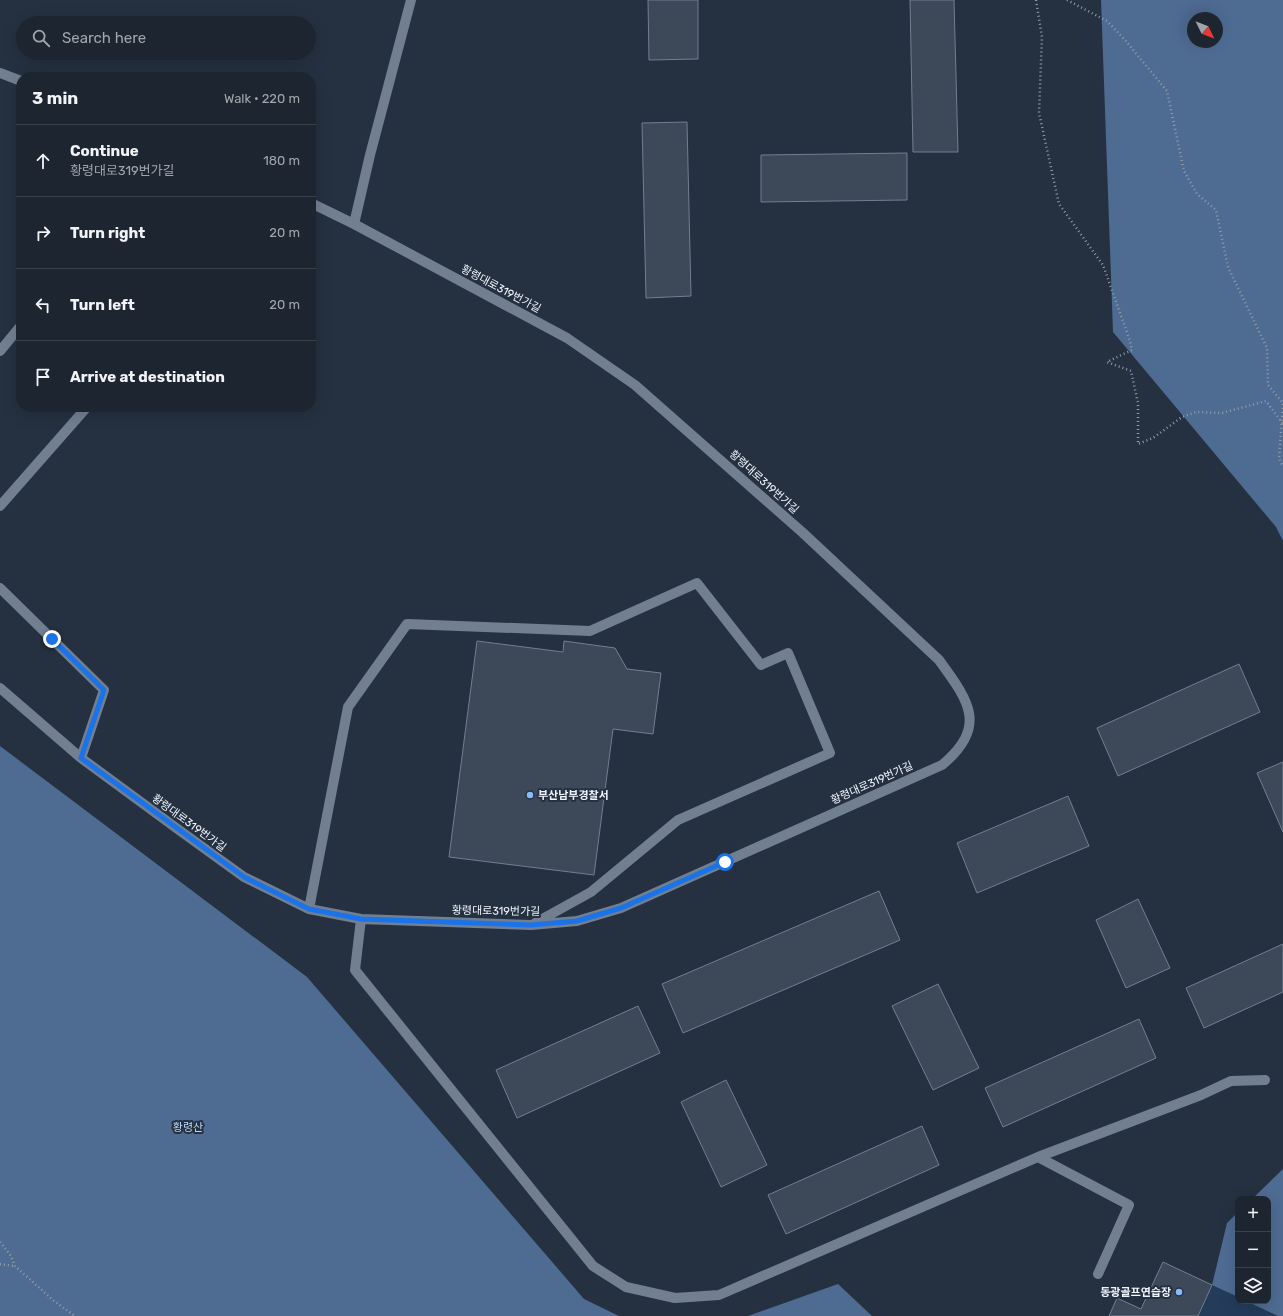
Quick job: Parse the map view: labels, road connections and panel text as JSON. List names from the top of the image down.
{
  "streets": {
    "street": ["황령대로319번가길"]
  },
  "parks": ["황령산"],
  "places": ["부산남부경찰서", "동광골프연습장"],
  "north": "bottom right",
  "page": {
    "search": "Search here",
    "heading": ["3 min", "Walk · 220 m"],
    "list": [
      ["Continue", "황령대로319번가길", "180 m"],
      ["Turn right", "20 m"],
      ["Turn left", "20 m"],
      "Arrive at destination"
    ],
    "map_buttons": ["+", "−"]
  }
}
